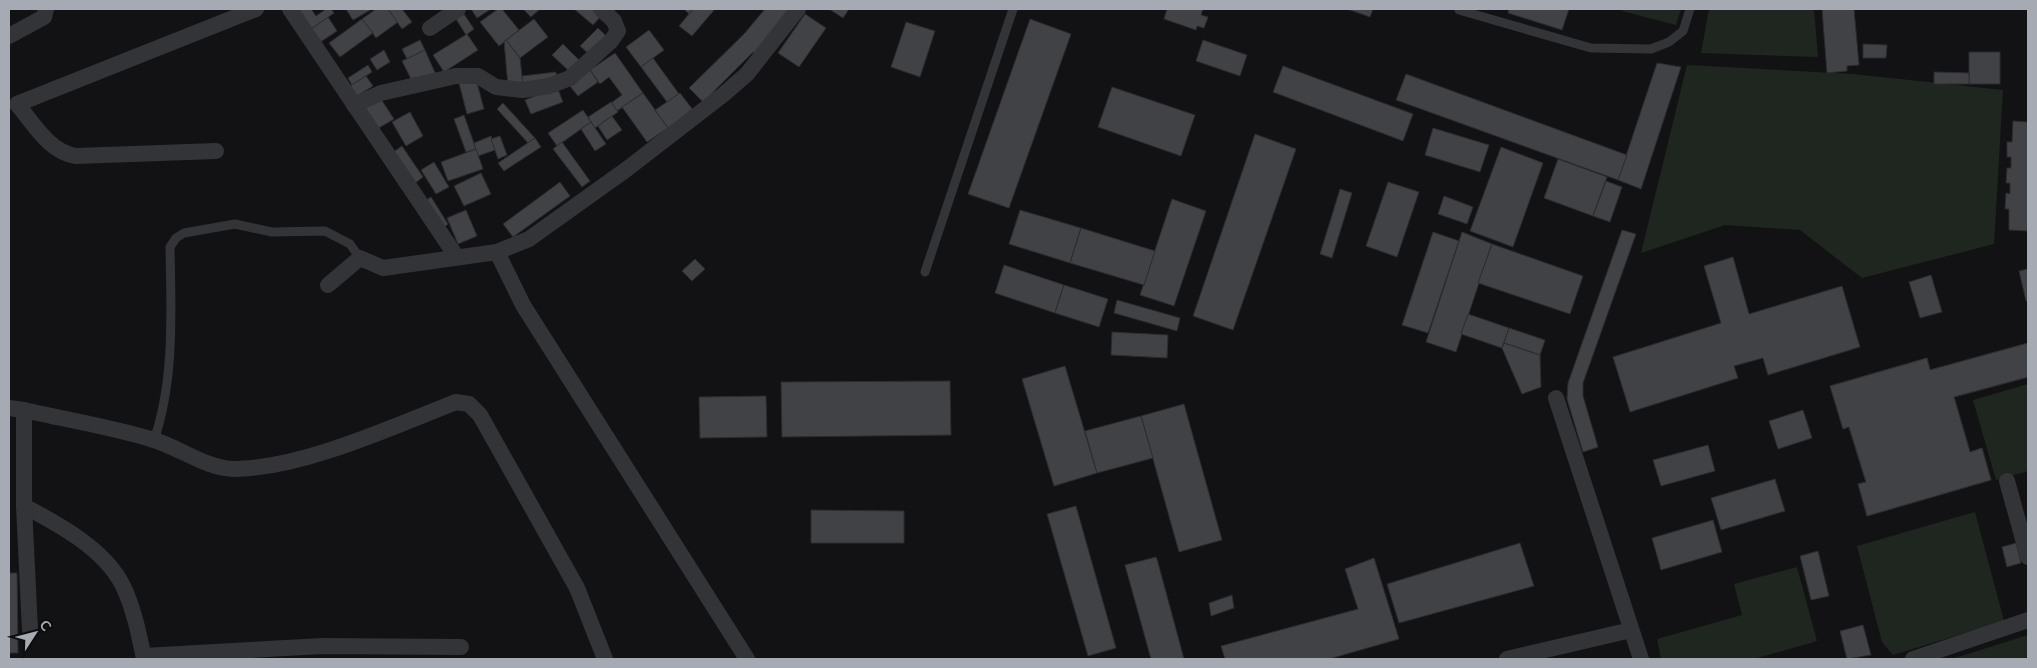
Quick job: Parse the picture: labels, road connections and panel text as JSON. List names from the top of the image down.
{
  "north": "top right"
}
